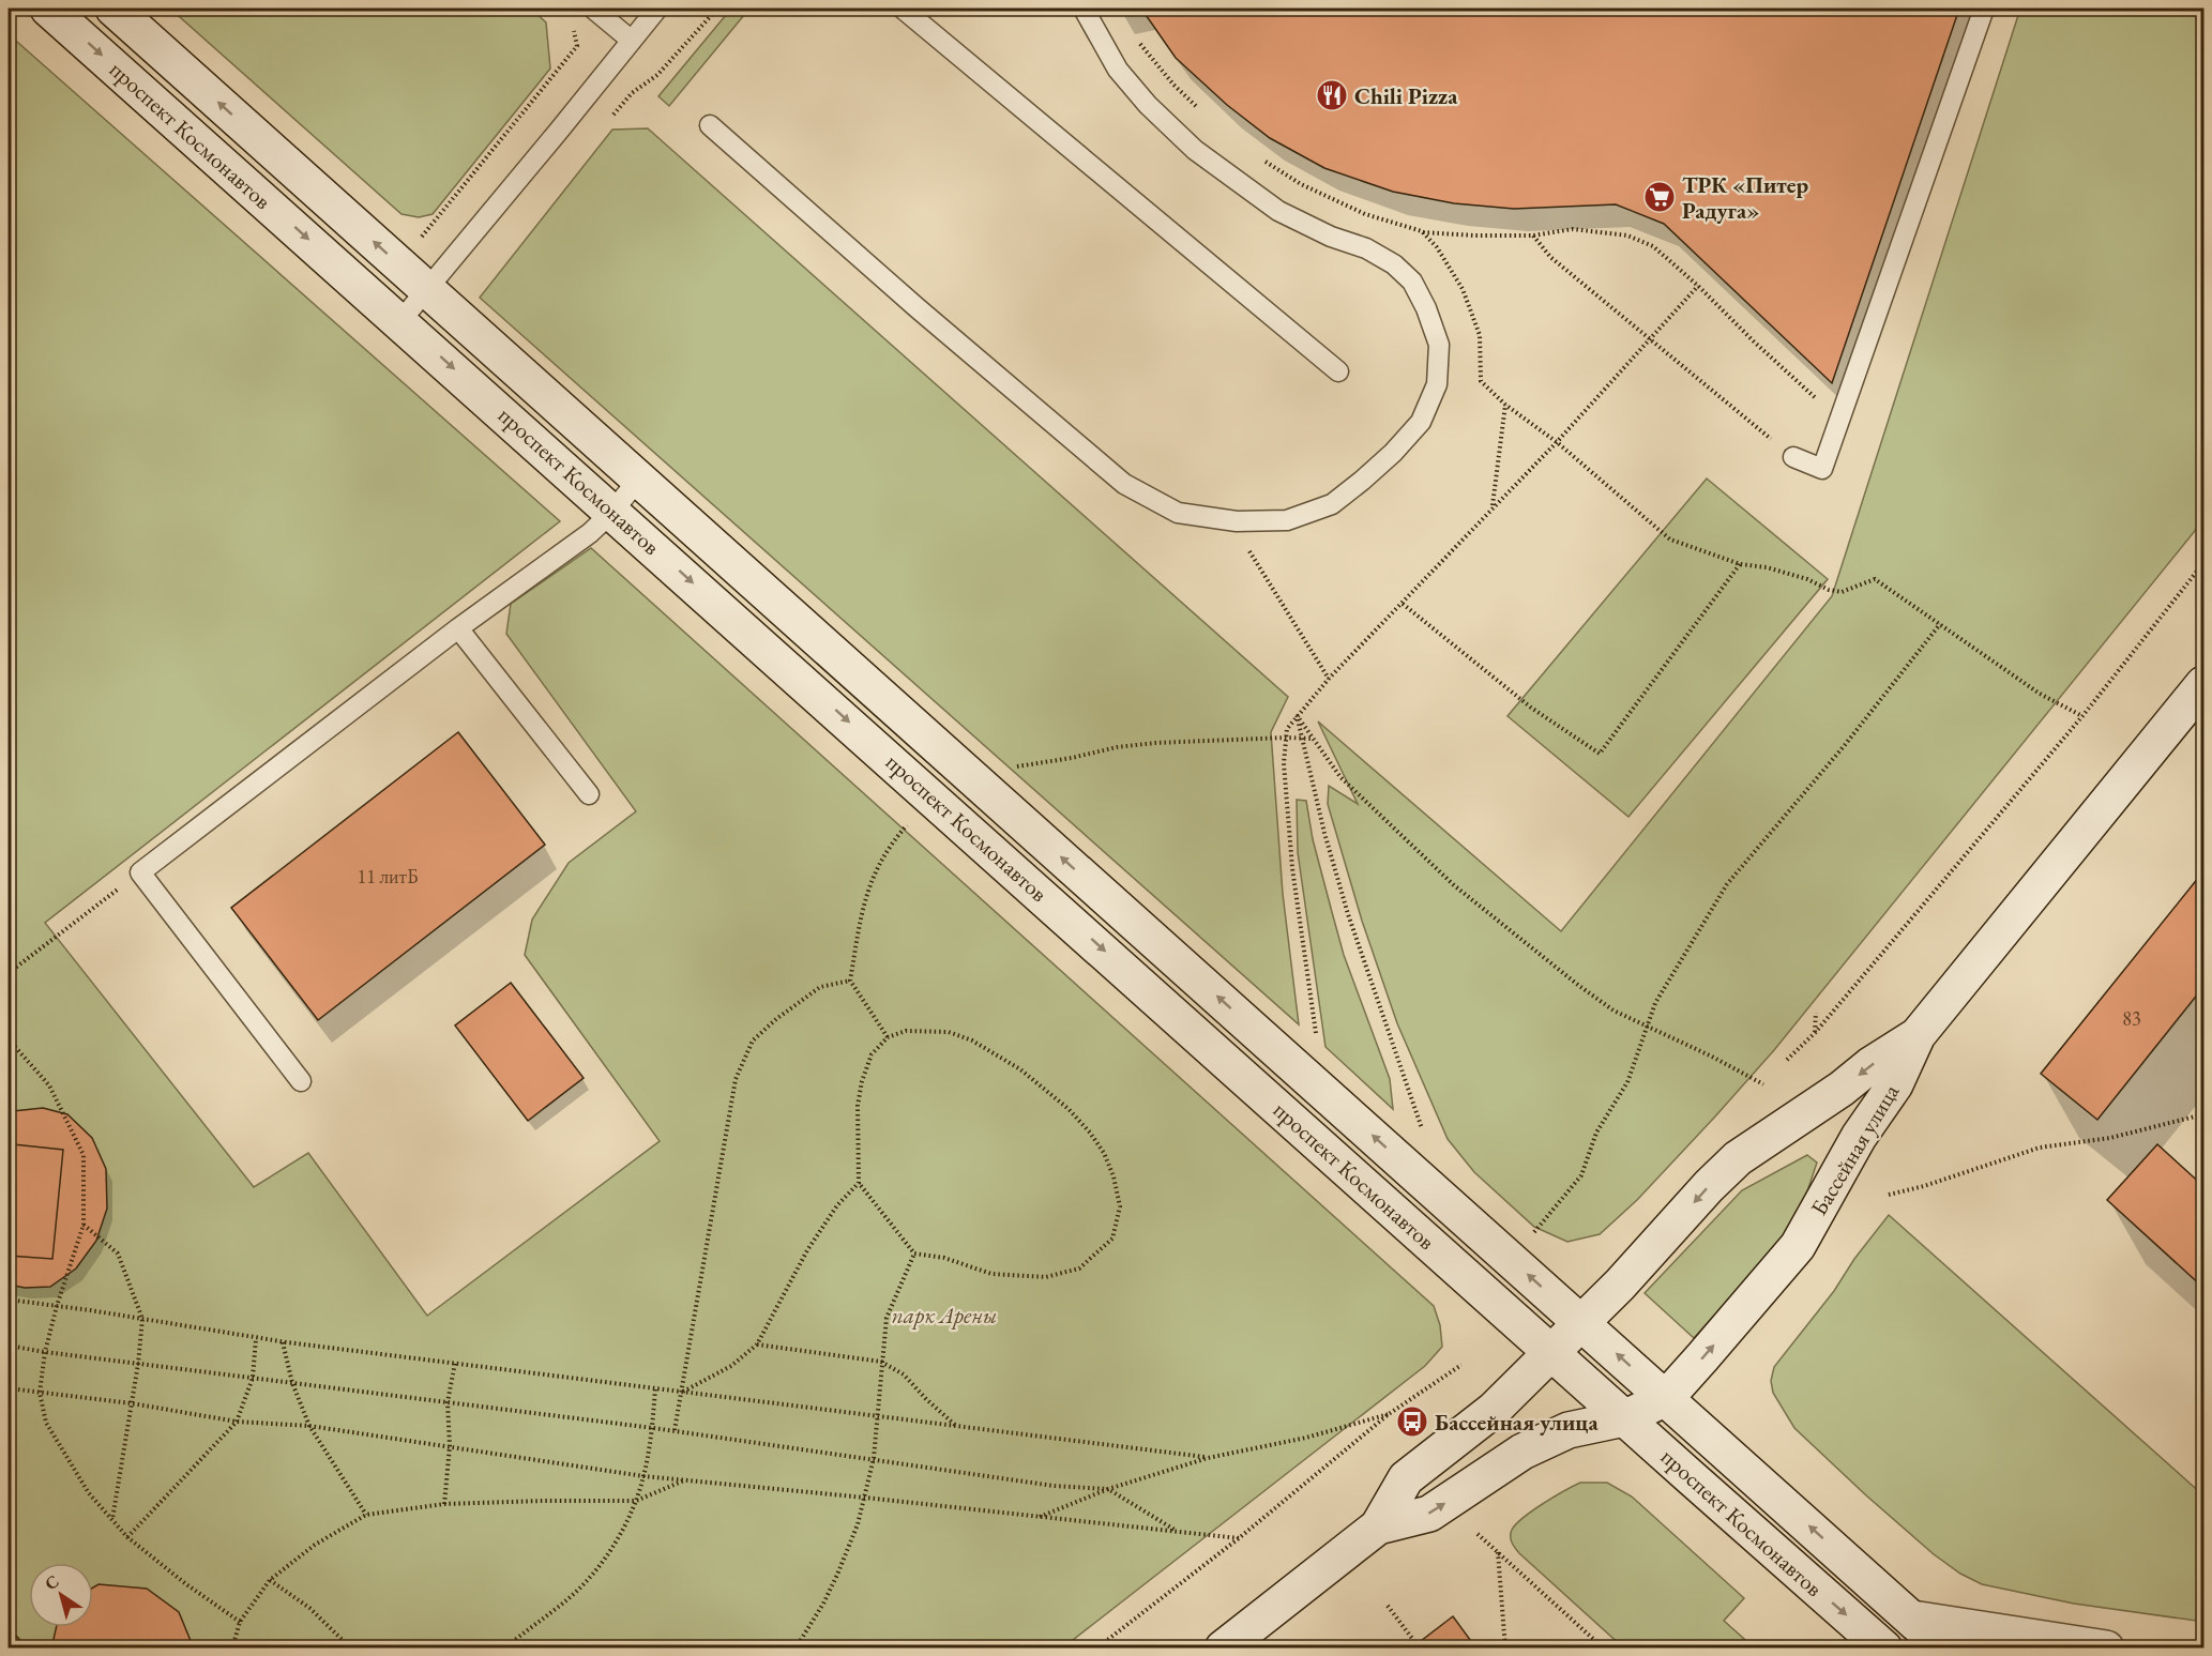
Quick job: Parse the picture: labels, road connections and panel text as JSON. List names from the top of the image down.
{
  "streets": {
    "street": ["проспект Космонавтов", "Бассейная улица"]
  },
  "crossings": [
    ["проспект Космонавтов", "Бассейная улица"]
  ],
  "parks": ["парк Арены"],
  "places": {
    "restaurant": ["Chili Pizza"],
    "supermarket": ["ТРК «Питер Радуга»"],
    "bus stop": ["Бассейная улица"]
  },
  "house_numbers": ["11 литБ", "83"],
  "north": "top left"
}
